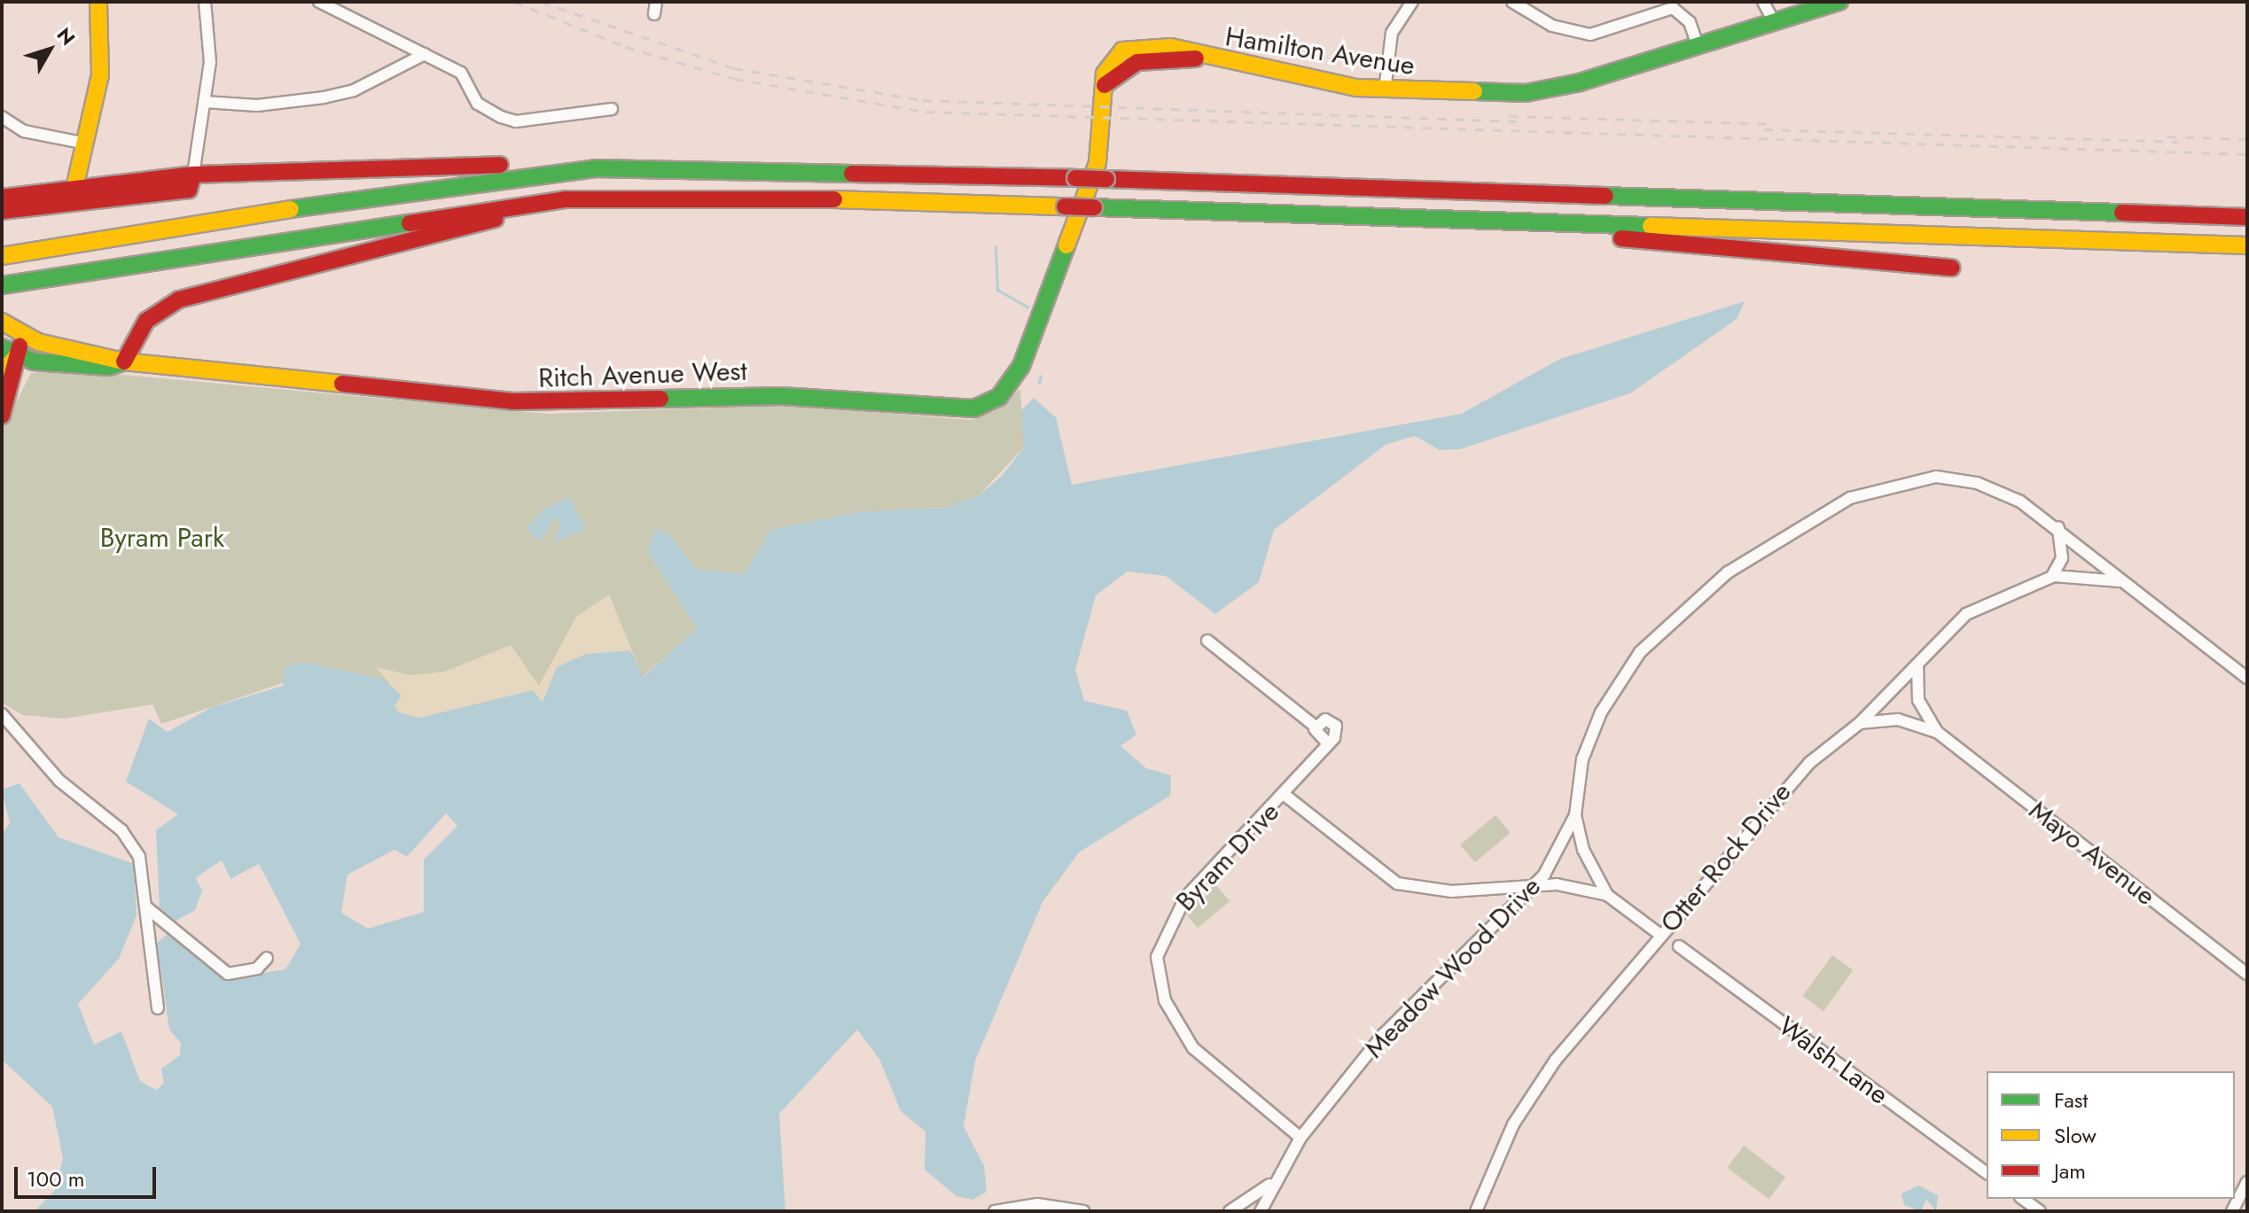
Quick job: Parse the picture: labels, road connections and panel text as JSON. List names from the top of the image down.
{
  "streets": {
    "main road": ["Hamilton Avenue", "Ritch Avenue West"],
    "street": [
      "Mayo Avenue",
      "Byram Drive",
      "Otter Rock Drive",
      "Meadow Wood Drive",
      "Walsh Lane"
    ]
  },
  "crossings": [
    ["Hamilton Avenue", "Ritch Avenue West"],
    ["Mayo Avenue", "Otter Rock Drive"],
    ["Byram Drive", "Meadow Wood Drive"],
    ["Otter Rock Drive", "Meadow Wood Drive"]
  ],
  "parks": ["Byram Park"],
  "legend": ["Fast", "Slow", "Jam"],
  "scale_bar": "100 m",
  "north": "top right"
}
